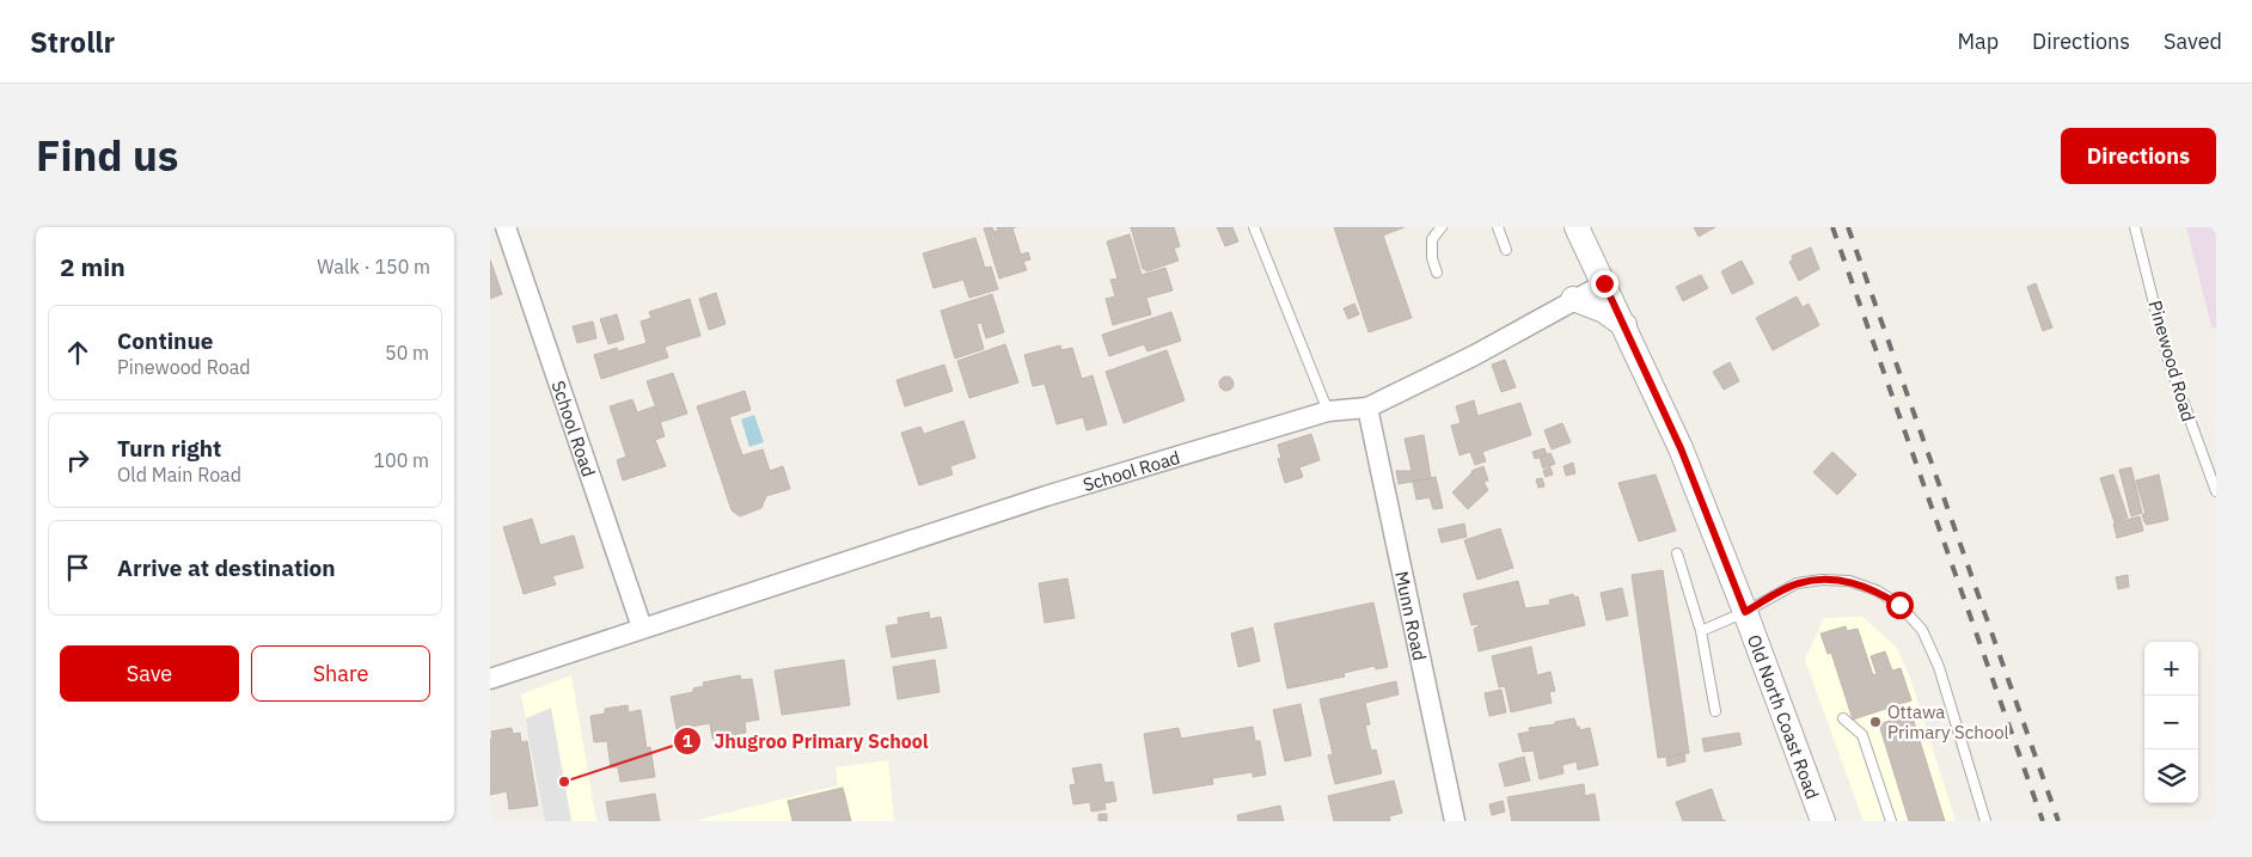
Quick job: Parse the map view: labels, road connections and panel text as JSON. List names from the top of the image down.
{
  "streets": {
    "street": ["School Road", "Munn Road", "Old North Coast Road"],
    "lane": ["Pinewood Road"]
  },
  "crossings": [
    ["School Road", "Munn Road"],
    ["School Road", "Old North Coast Road"]
  ],
  "places": ["Ottawa Primary School", "Jhugroo Primary School"],
  "page": {
    "header": "Strollr",
    "nav": ["Map", "Directions", "Saved"],
    "title": "Find us",
    "buttons": [
      "Directions",
      ["Save", "Share"]
    ],
    "heading": ["2 min", "Walk · 150 m"],
    "list": [
      ["Continue", "Pinewood Road", "50 m"],
      ["Turn right", "Old Main Road", "100 m"],
      "Arrive at destination"
    ],
    "map_buttons": ["+", "−"]
  }
}
